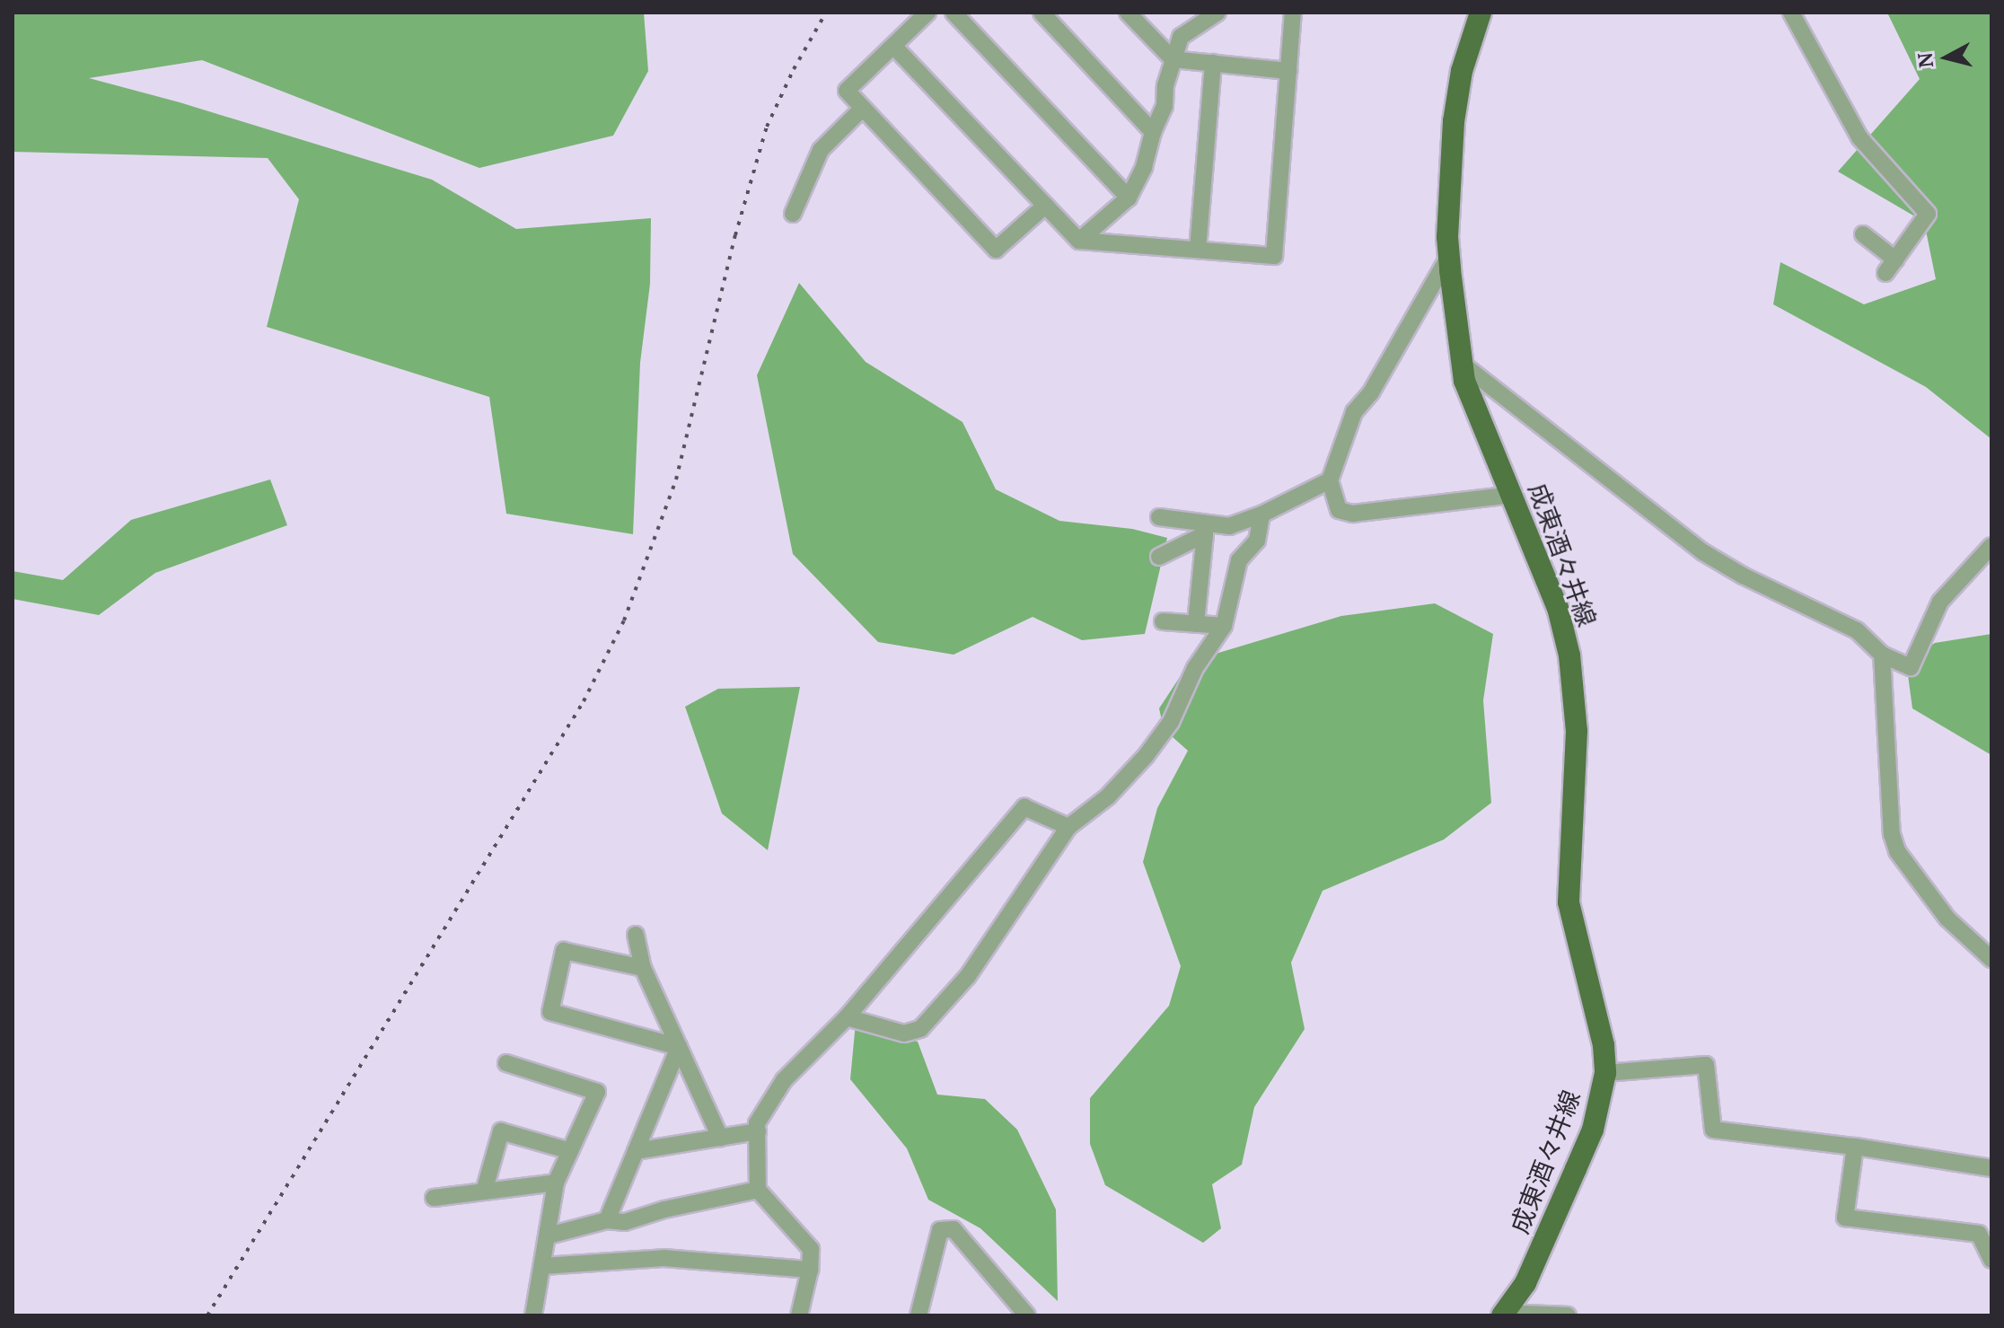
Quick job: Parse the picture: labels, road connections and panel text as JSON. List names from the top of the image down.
{
  "streets": {
    "main road": ["成東酒々井線"]
  },
  "north": "left"
}
